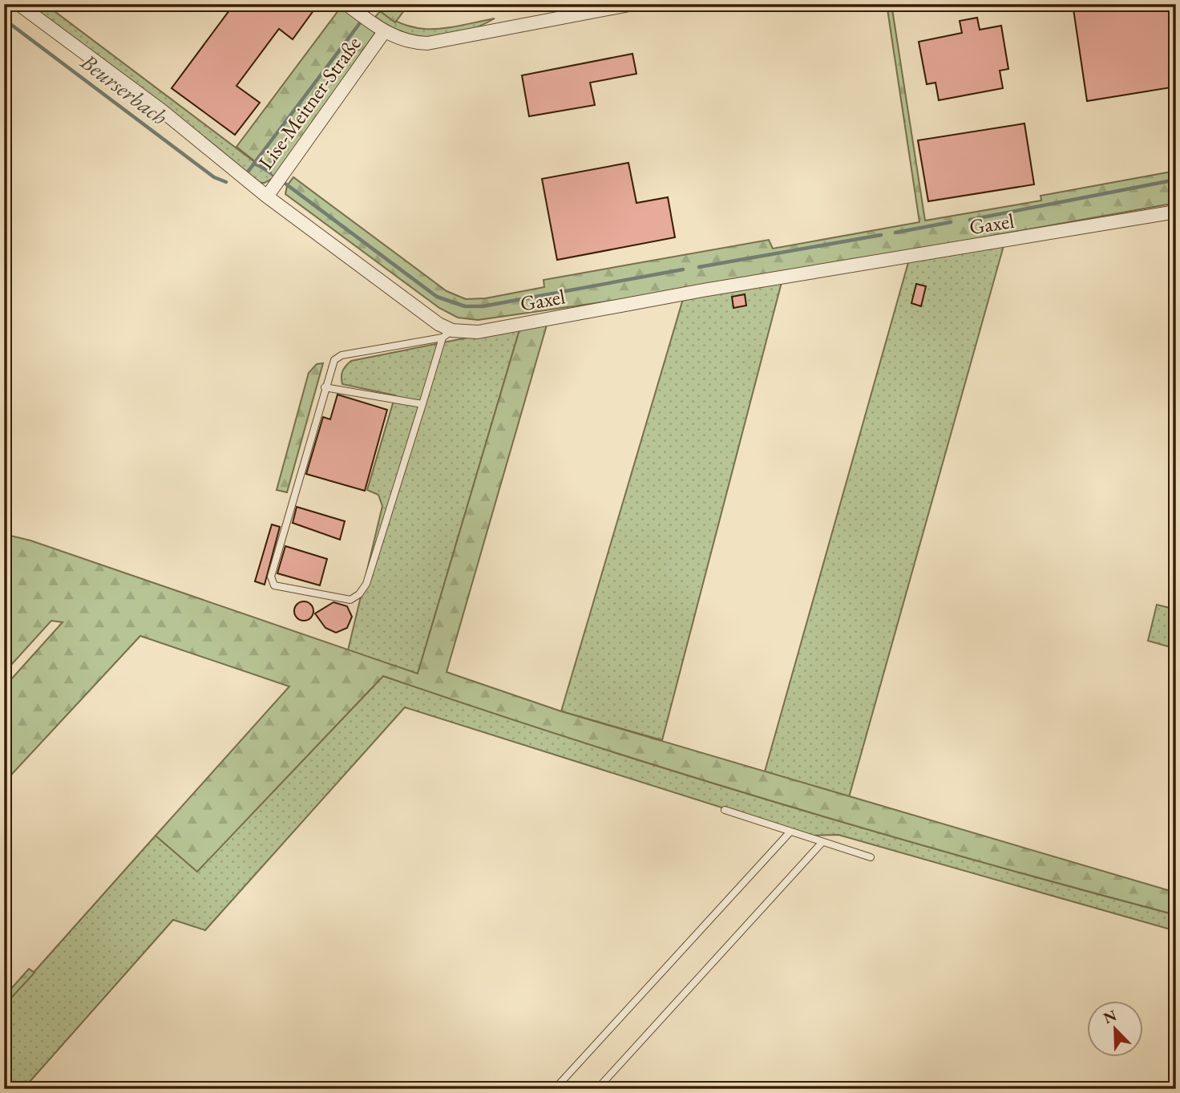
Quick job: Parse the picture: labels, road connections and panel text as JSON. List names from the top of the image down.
{
  "streets": {
    "street": ["Lise-Meitner-Straße", "Gaxel"]
  },
  "crossings": [
    ["Lise-Meitner-Straße", "Gaxel"]
  ],
  "water": ["Beurserbach"],
  "north": "top left"
}
